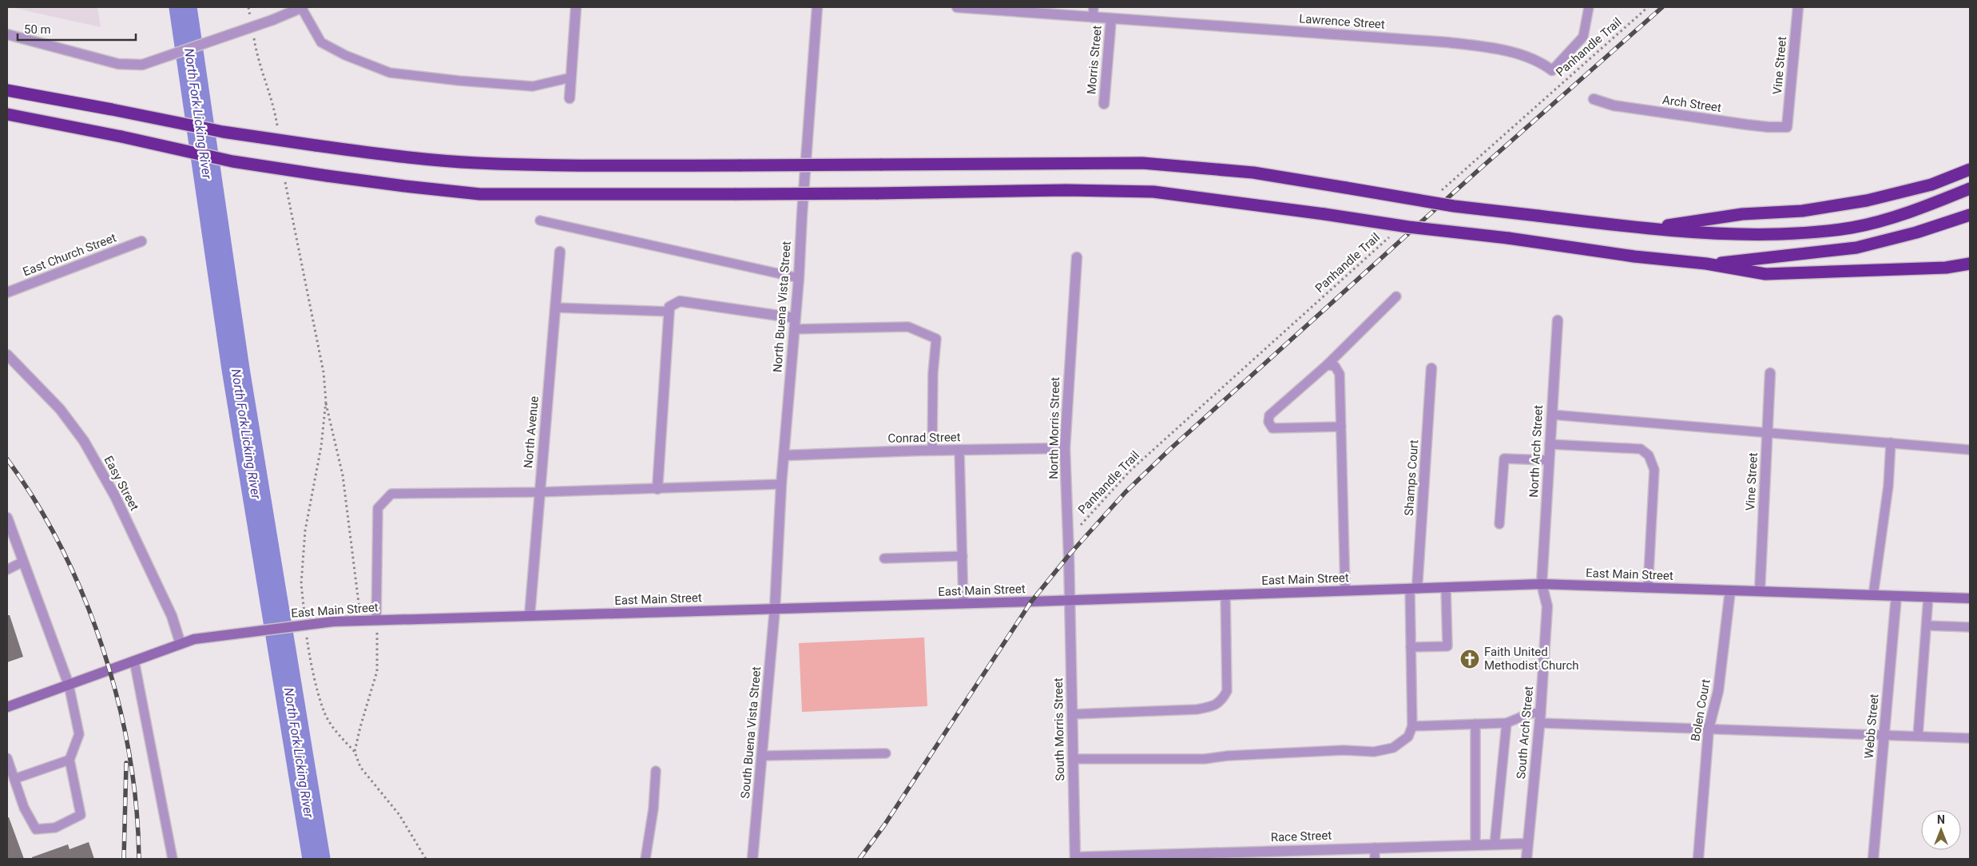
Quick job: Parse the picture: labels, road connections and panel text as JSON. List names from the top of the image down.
{
  "streets": {
    "main road": ["East Main Street"],
    "street": [
      "Lawrence Street",
      "Morris Street",
      "Vine Street",
      "Arch Street",
      "East Church Street",
      "North Buena Vista Street",
      "North Morris Street",
      "North Avenue",
      "Conrad Street",
      "North Arch Street",
      "Shamps Court",
      "Easy Street",
      "Bolen Court",
      "Webb Street",
      "South Morris Street",
      "South Buena Vista Street",
      "South Arch Street",
      "Race Street"
    ],
    "path": ["Panhandle Trail"]
  },
  "crossings": [
    ["Lawrence Street", "Morris Street"],
    ["Panhandle Trail", "North Morris Street"],
    ["Vine Street", "Arch Street"],
    ["Vine Street", "East Main Street"],
    ["North Buena Vista Street", "Conrad Street"],
    ["North Buena Vista Street", "East Main Street"],
    ["North Buena Vista Street", "South Buena Vista Street"],
    ["North Morris Street", "Conrad Street"],
    ["North Morris Street", "East Main Street"],
    ["North Morris Street", "South Morris Street"],
    ["North Avenue", "East Main Street"],
    ["North Arch Street", "East Main Street"],
    ["North Arch Street", "South Arch Street"],
    ["Shamps Court", "East Main Street"],
    ["Easy Street", "East Main Street"],
    ["East Main Street", "Bolen Court"],
    ["East Main Street", "Webb Street"],
    ["East Main Street", "South Morris Street"],
    ["East Main Street", "South Buena Vista Street"],
    ["East Main Street", "South Arch Street"],
    ["South Morris Street", "Race Street"],
    ["South Arch Street", "Race Street"]
  ],
  "water": ["North Fork Licking River"],
  "places": {
    "church": ["Faith United Methodist Church"]
  },
  "scale_bar": "50 m",
  "north": "top"
}
